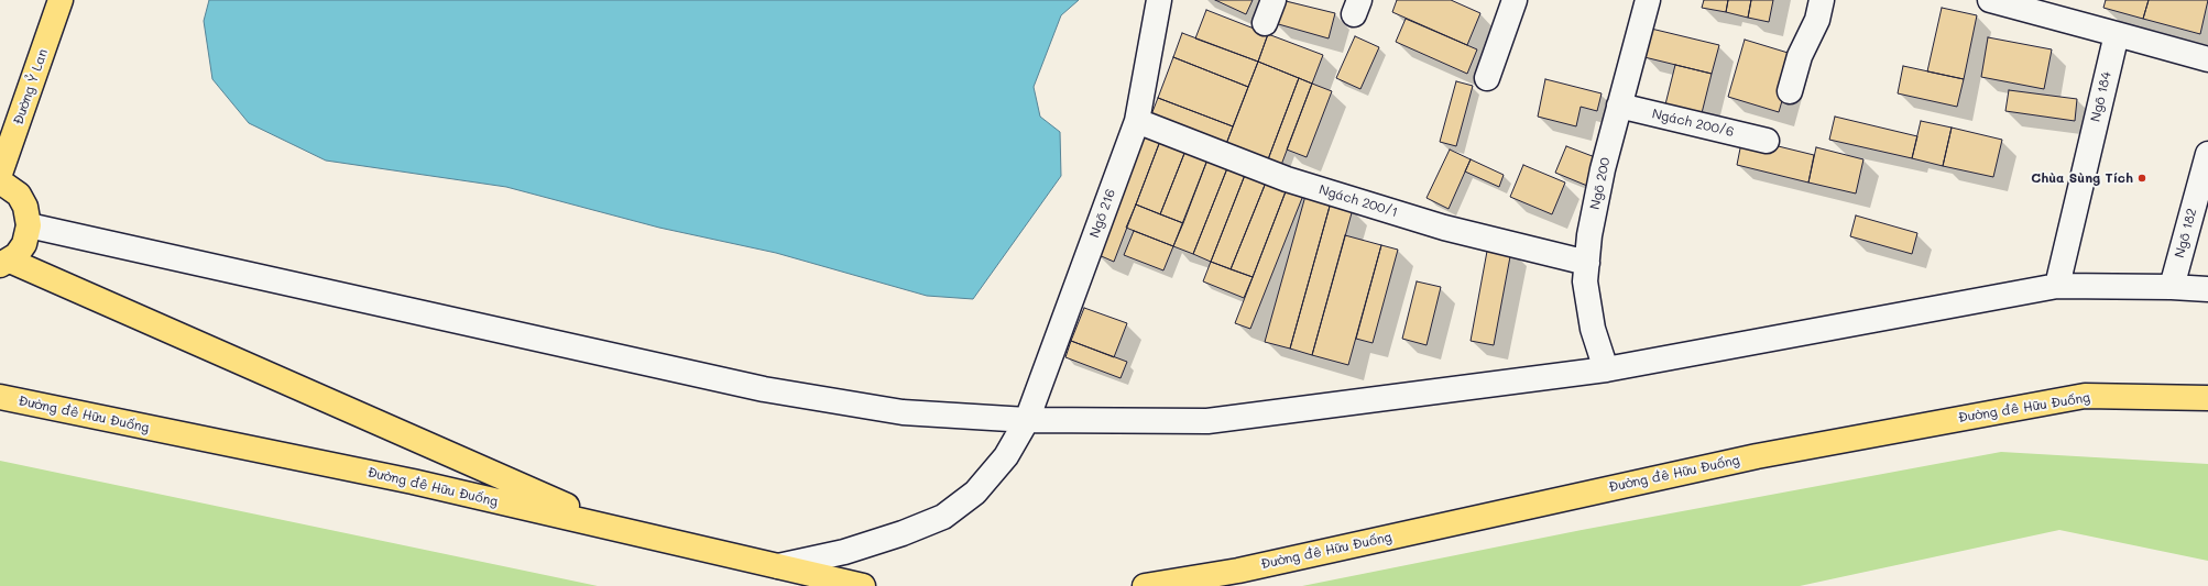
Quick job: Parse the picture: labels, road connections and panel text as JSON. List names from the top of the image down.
{
  "streets": {
    "main road": ["Đường Ỷ Lan", "Đường đê Hữu Đuống"],
    "street": [
      "Ngõ 184",
      "Ngách 200/6",
      "Ngõ 200",
      "Ngách 200/1",
      "Ngõ 216",
      "Ngõ 182"
    ]
  },
  "crossings": [
    ["Ngách 200/6", "Ngõ 200"],
    ["Ngõ 200", "Ngách 200/1"],
    ["Ngách 200/1", "Ngõ 216"],
    ["Ngõ 216", "Đường đê Hữu Đuống"]
  ],
  "places": ["Chùa Sùng Tích"]
}
